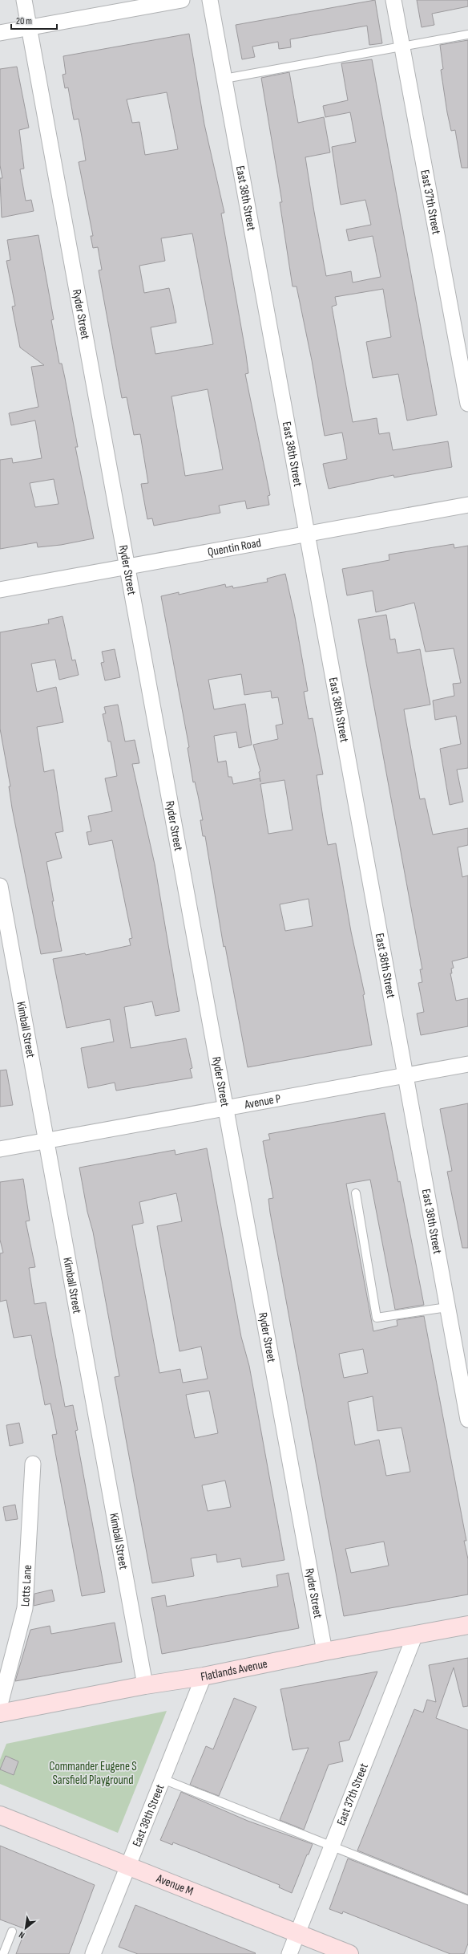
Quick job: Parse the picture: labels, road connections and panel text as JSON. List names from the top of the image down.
{
  "streets": {
    "main road": ["Flatlands Avenue", "Avenue M"],
    "street": [
      "East 38th Street",
      "East 37th Street",
      "Ryder Street",
      "Quentin Road",
      "Kimball Street",
      "Avenue P",
      "Lotts Lane"
    ]
  },
  "crossings": [
    ["East 38th Street", "Quentin Road"],
    ["East 38th Street", "Avenue P"],
    ["East 38th Street", "Flatlands Avenue"],
    ["East 38th Street", "Avenue M"],
    ["East 37th Street", "Flatlands Avenue"],
    ["East 37th Street", "Avenue M"],
    ["Ryder Street", "Quentin Road"],
    ["Ryder Street", "Avenue P"],
    ["Ryder Street", "Flatlands Avenue"],
    ["Kimball Street", "Avenue P"],
    ["Kimball Street", "Flatlands Avenue"]
  ],
  "parks": ["Commander Eugene S Sarsfield Playground"],
  "scale_bar": "20 m",
  "north": "bottom left"
}
